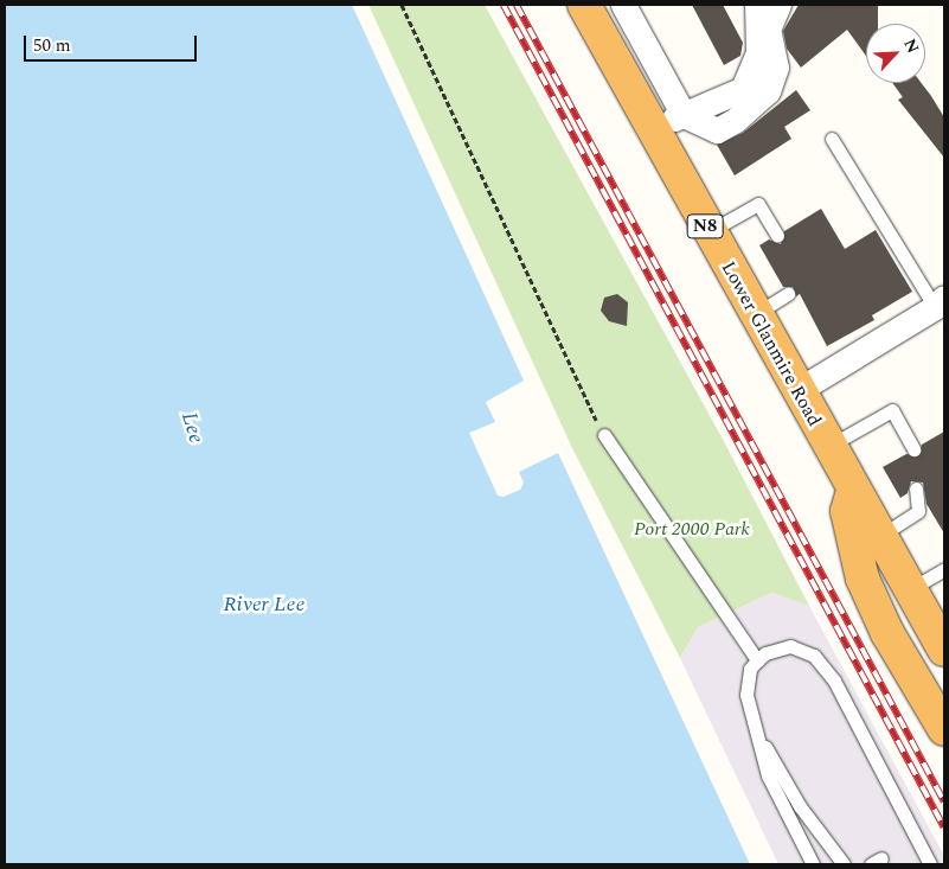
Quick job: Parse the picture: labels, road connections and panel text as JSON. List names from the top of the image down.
{
  "streets": {
    "highway": ["N8", "Lower Glanmire Road"]
  },
  "water": ["Lee", "River Lee"],
  "parks": ["Port 2000 Park"],
  "scale_bar": "50 m",
  "north": "top right"
}
